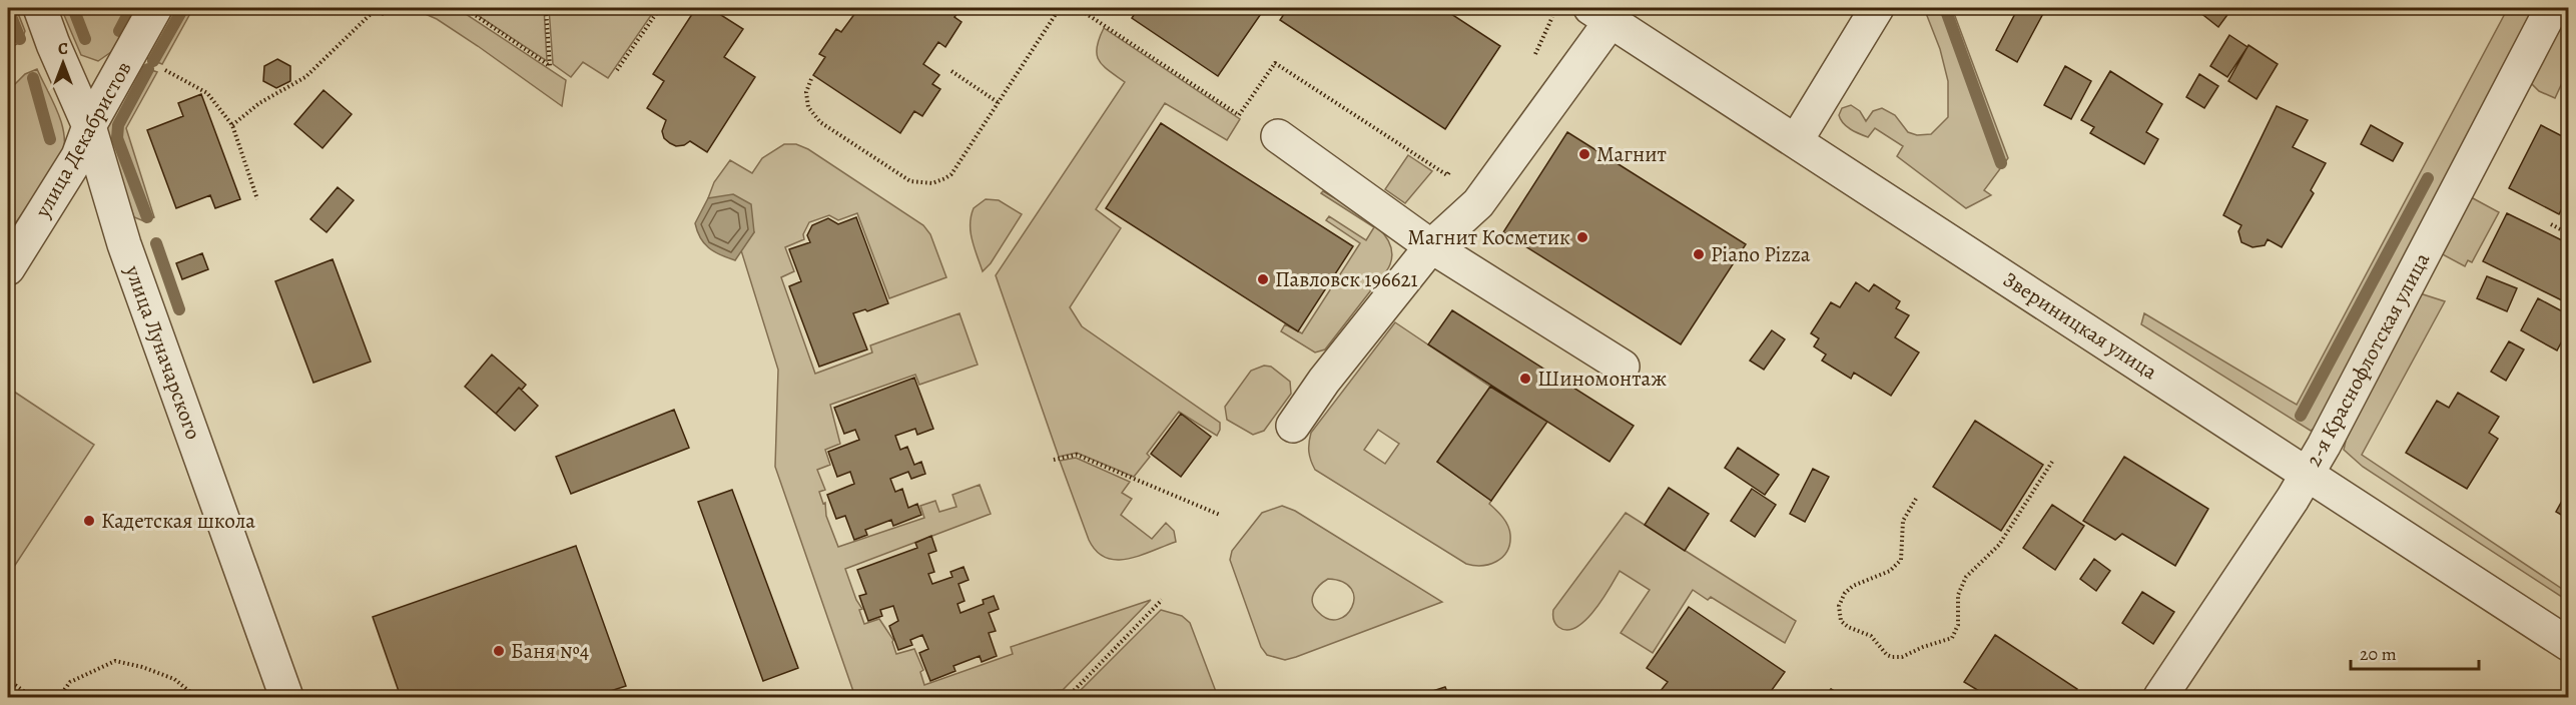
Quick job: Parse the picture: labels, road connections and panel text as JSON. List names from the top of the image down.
{
  "streets": {
    "street": [
      "улица Декабристов",
      "Звериницкая улица",
      "улица Луначарского",
      "2-я Краснофлотская улица"
    ]
  },
  "crossings": [
    ["улица Декабристов", "улица Луначарского"],
    ["Звериницкая улица", "2-я Краснофлотская улица"]
  ],
  "places": [
    "Магнит",
    "Магнит Косметик",
    "Piano Pizza",
    "Павловск 196621",
    "Шиномонтаж",
    "Кадетская школа",
    "Баня №4"
  ],
  "scale_bar": "20 m",
  "north": "top"
}
